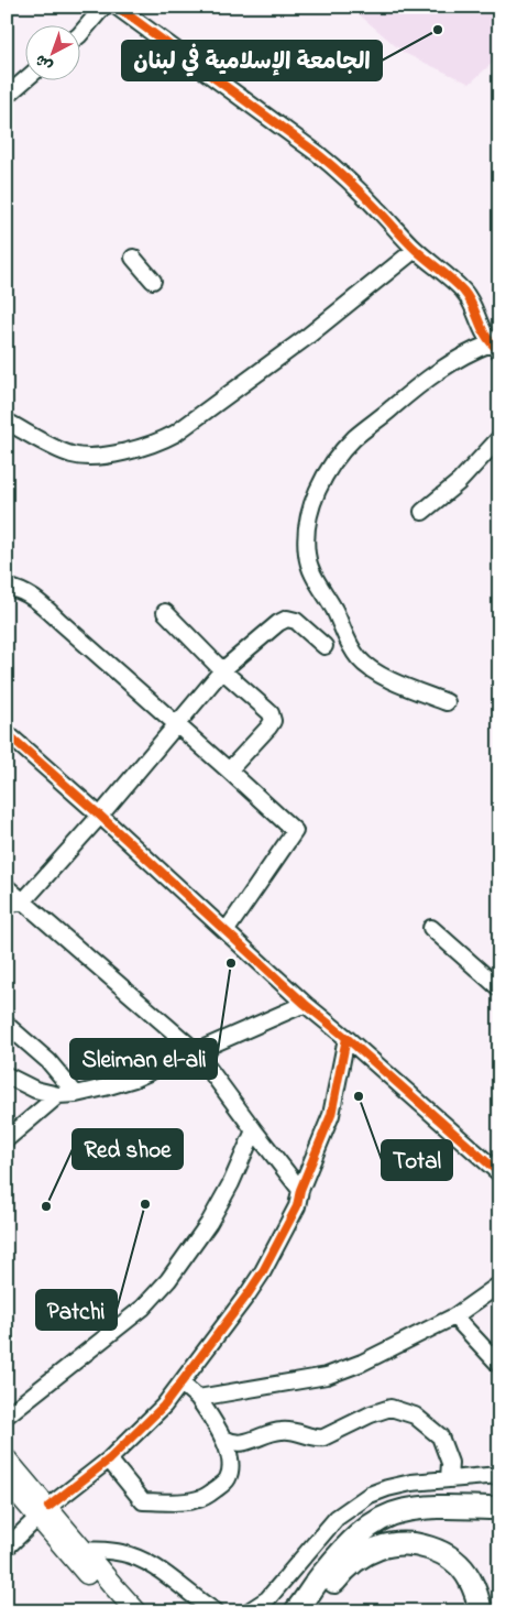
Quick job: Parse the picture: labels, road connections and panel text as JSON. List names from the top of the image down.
{
  "places": [
    "الجامعة الإسلامية في لبنان",
    "Sleiman el-ali",
    "Total",
    "Patchi",
    "Red shoe"
  ],
  "north": "bottom left"
}
